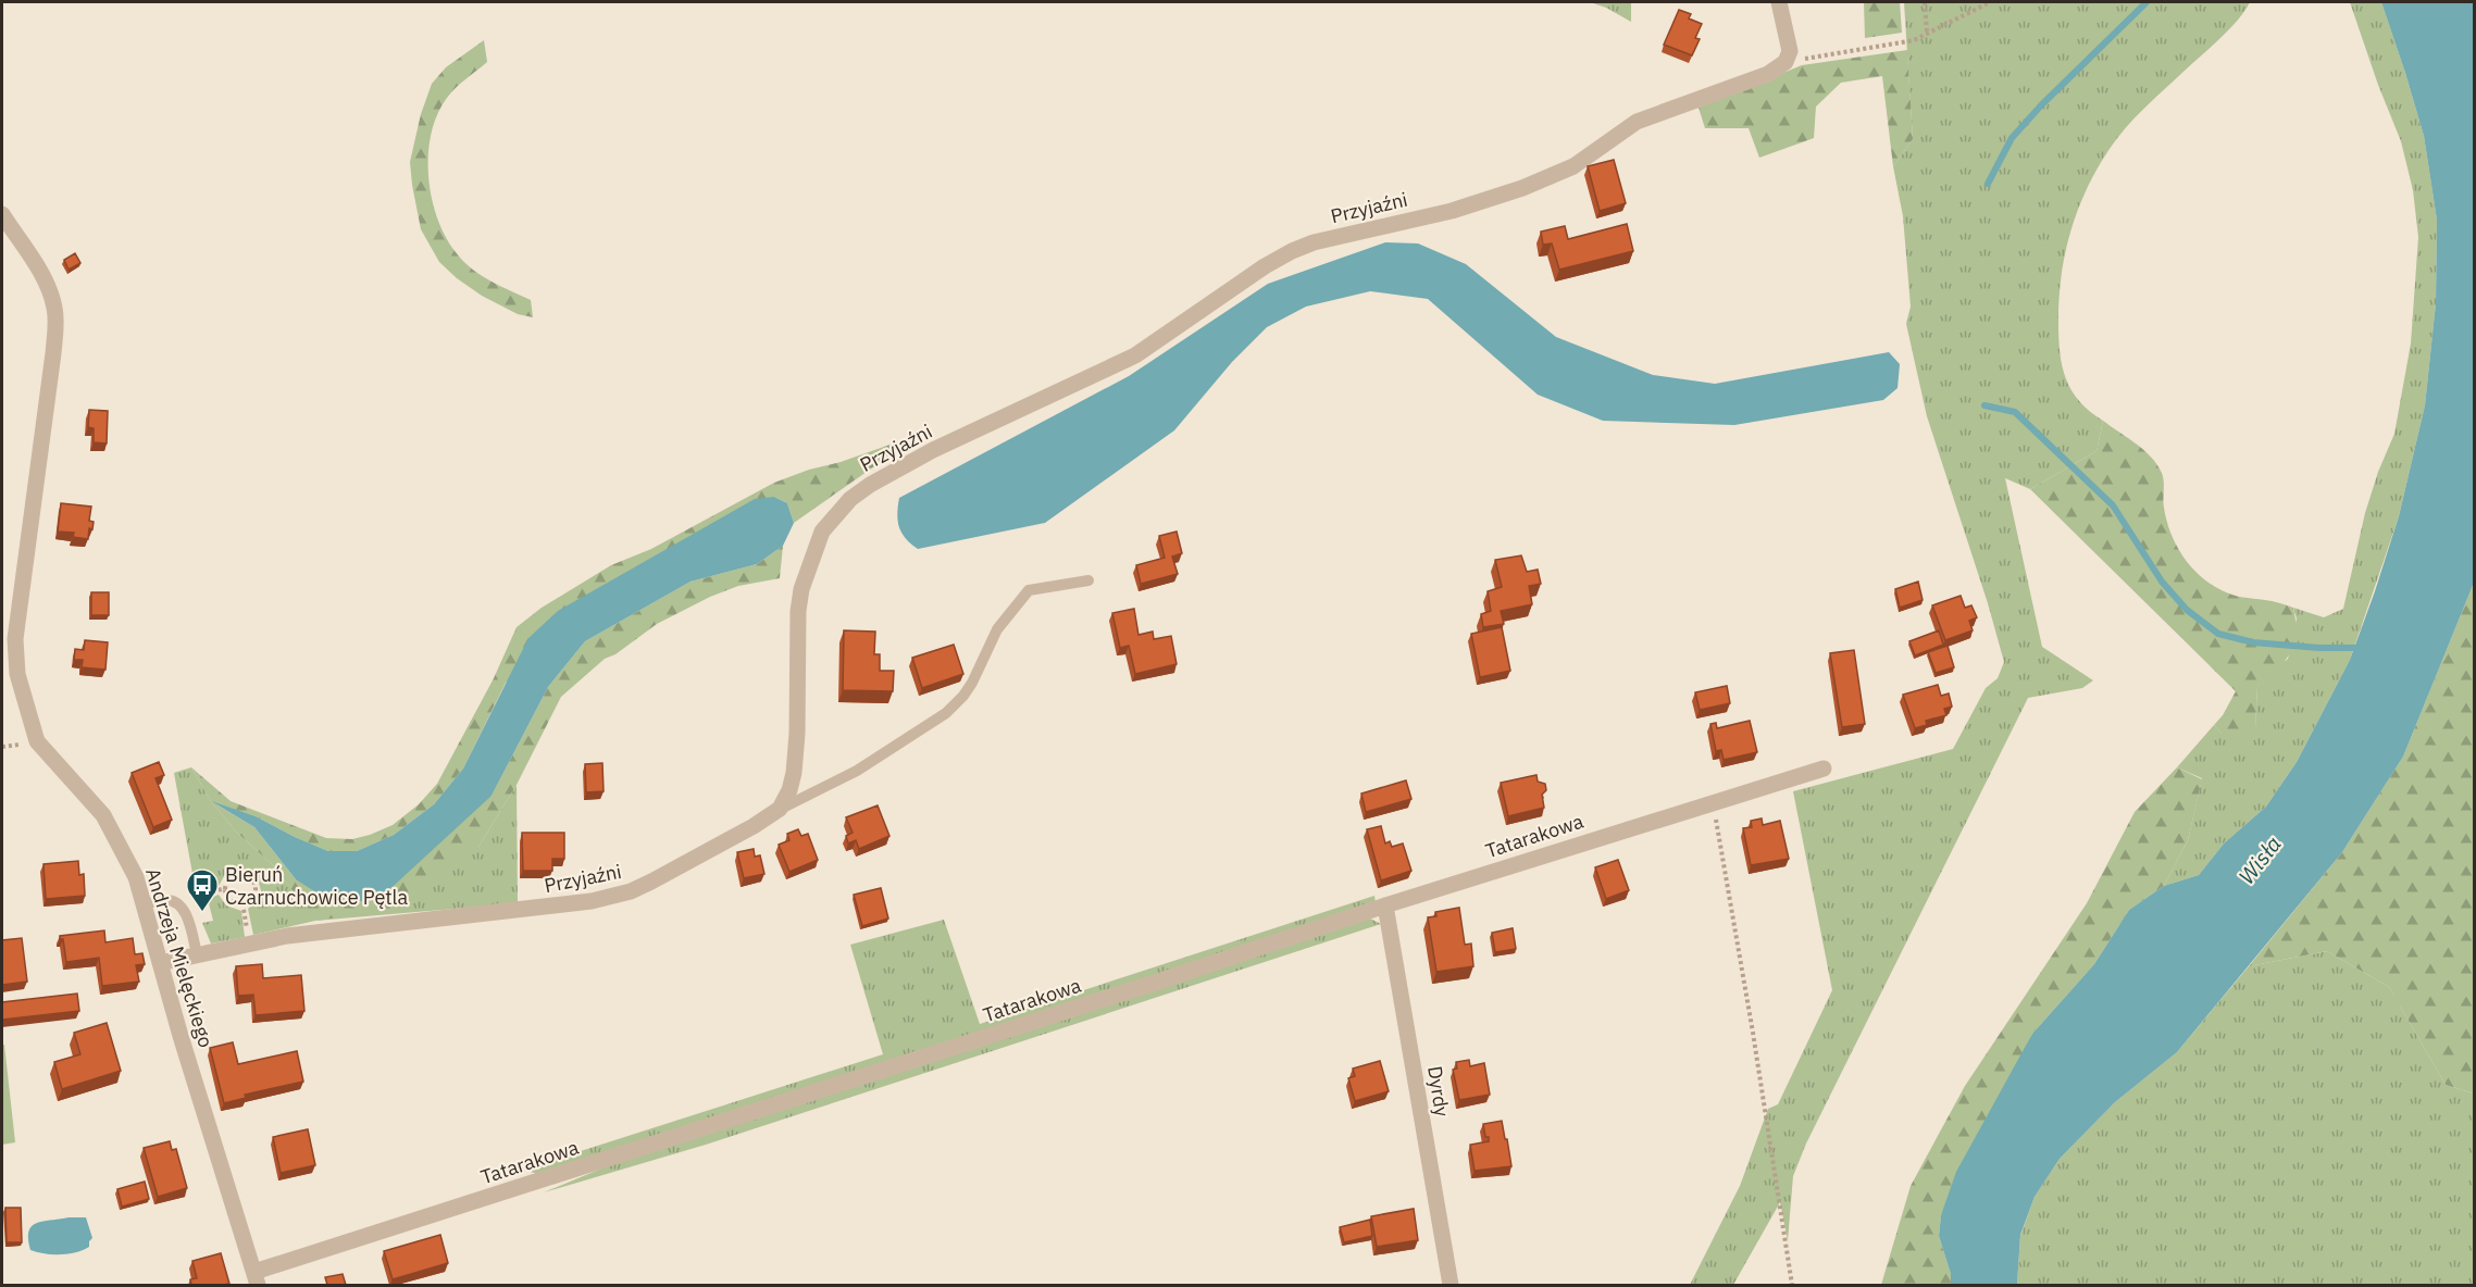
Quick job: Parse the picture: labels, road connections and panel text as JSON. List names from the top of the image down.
{
  "streets": {
    "street": [
      "Przyjaźni",
      "Tatarakowa",
      "Andrzeja Mielęckiego",
      "Dyrdy"
    ]
  },
  "crossings": [
    ["Przyjaźni", "Andrzeja Mielęckiego"],
    ["Tatarakowa", "Andrzeja Mielęckiego"],
    ["Tatarakowa", "Dyrdy"]
  ],
  "water": ["Wisła"],
  "places": {
    "bus stop": ["Bieruń Czarnuchowice Pętla"]
  }
}
